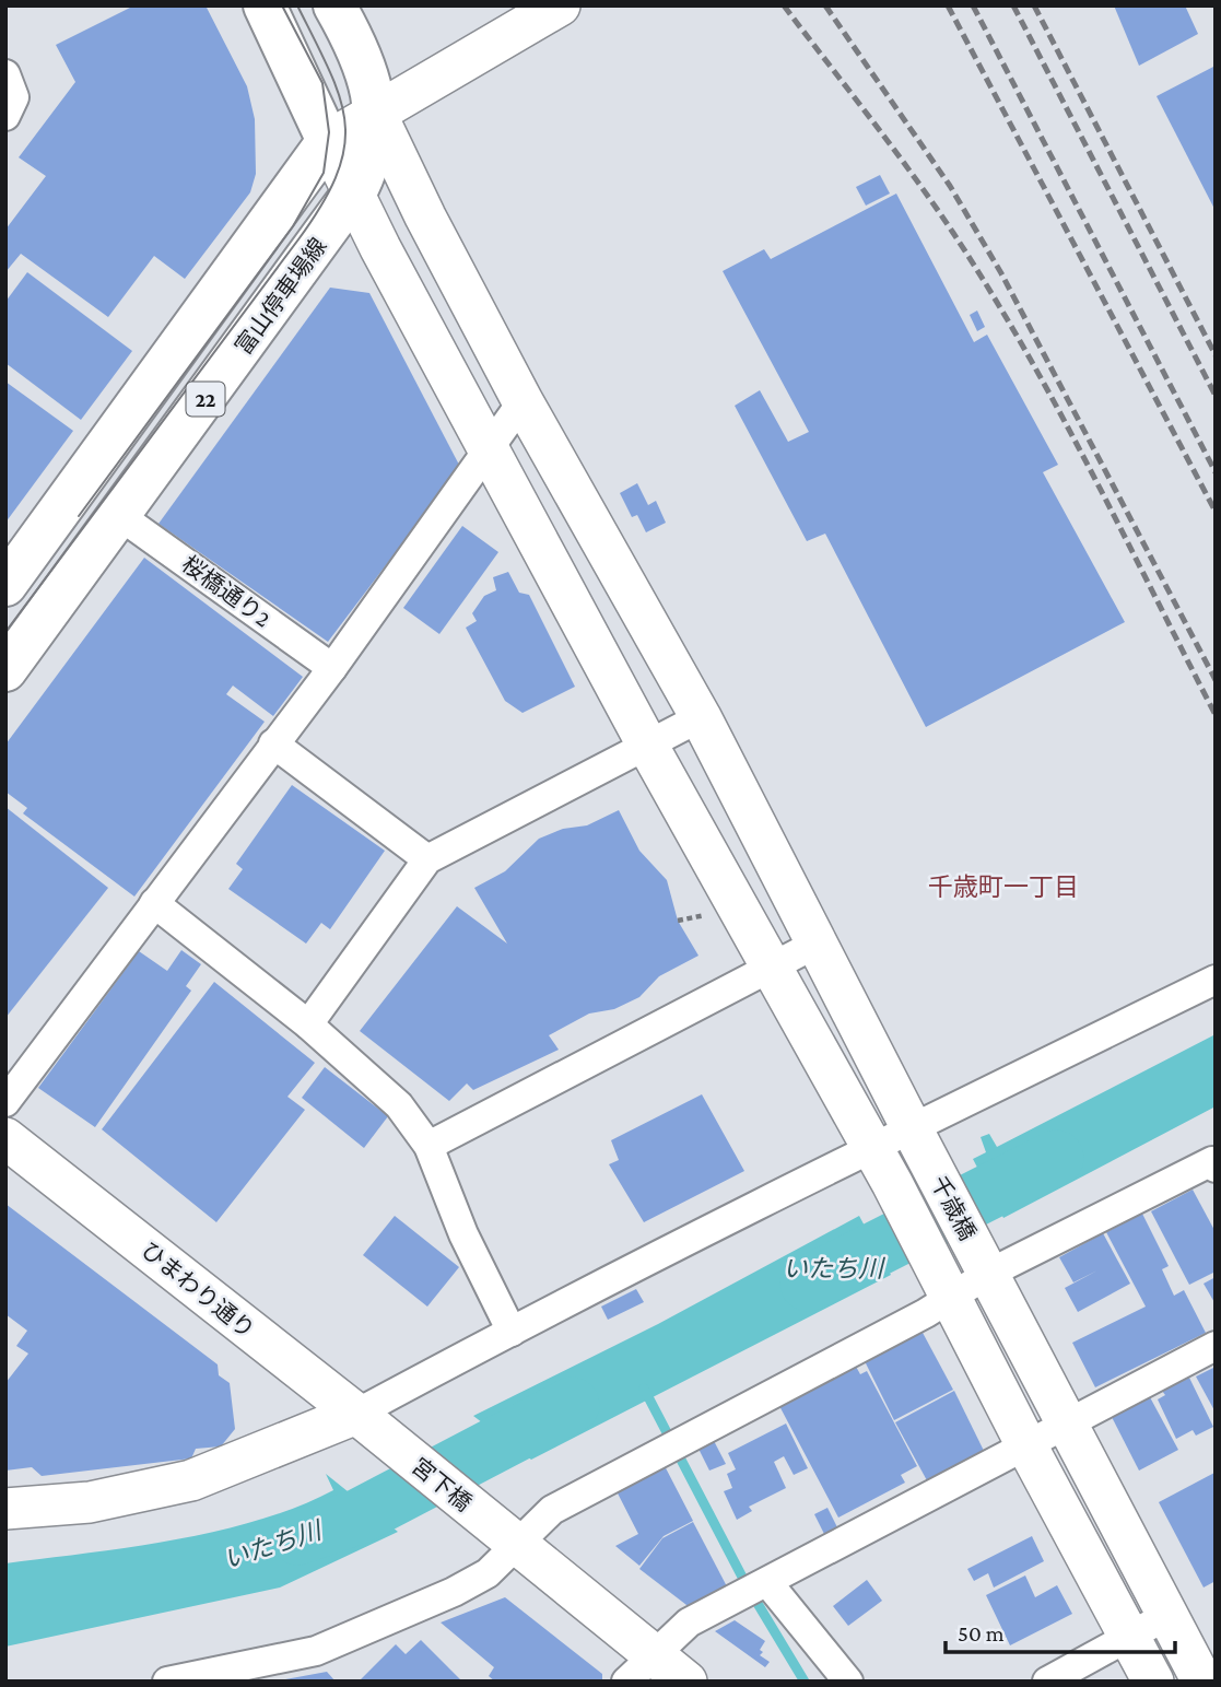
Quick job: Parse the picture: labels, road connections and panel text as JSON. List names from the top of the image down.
{
  "streets": {
    "main road": ["富山停車場線", "22"],
    "street": [
      "桜橋通り2",
      "千歳橋",
      "ひまわり通り",
      "宮下橋"
    ]
  },
  "crossings": [
    ["富山停車場線", "桜橋通り2"],
    ["富山停車場線", "千歳橋"],
    ["22", "千歳橋"],
    ["ひまわり通り", "宮下橋"]
  ],
  "districts": ["千歳町一丁目"],
  "water": ["いたち川"],
  "scale_bar": "50 m"
}
